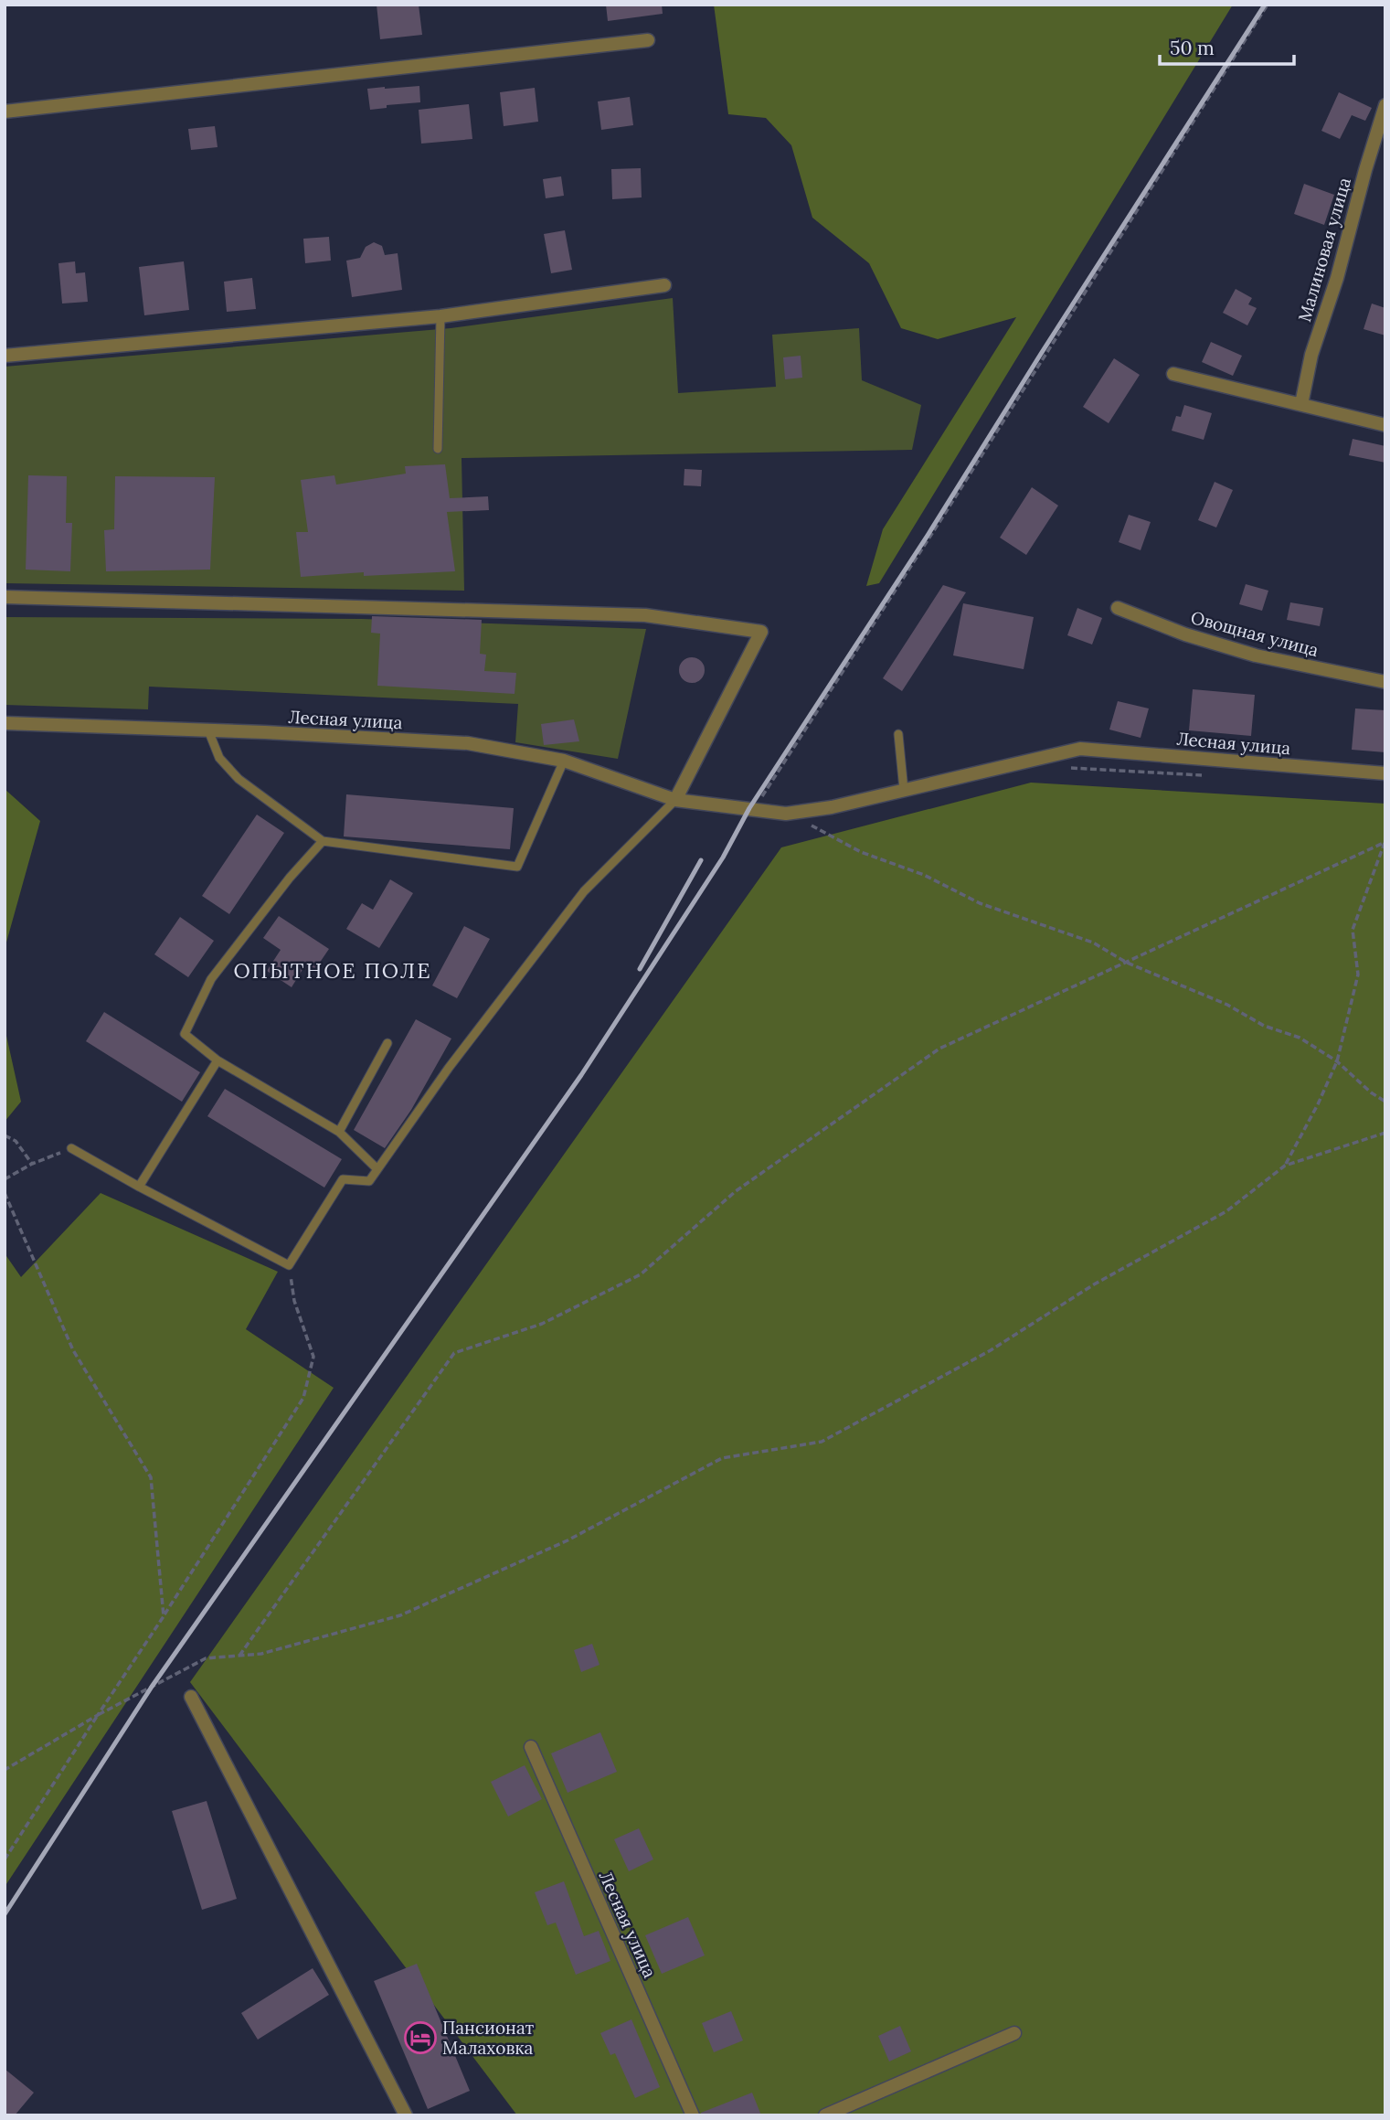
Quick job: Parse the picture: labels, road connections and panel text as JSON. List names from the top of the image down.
{
  "streets": {
    "street": ["Малиновая улица", "Овощная улица", "Лесная улица"]
  },
  "districts": ["ОПЫТНОЕ ПОЛЕ"],
  "places": {
    "hotel": ["Пансионат Малаховка"]
  },
  "scale_bar": "50 m"
}
